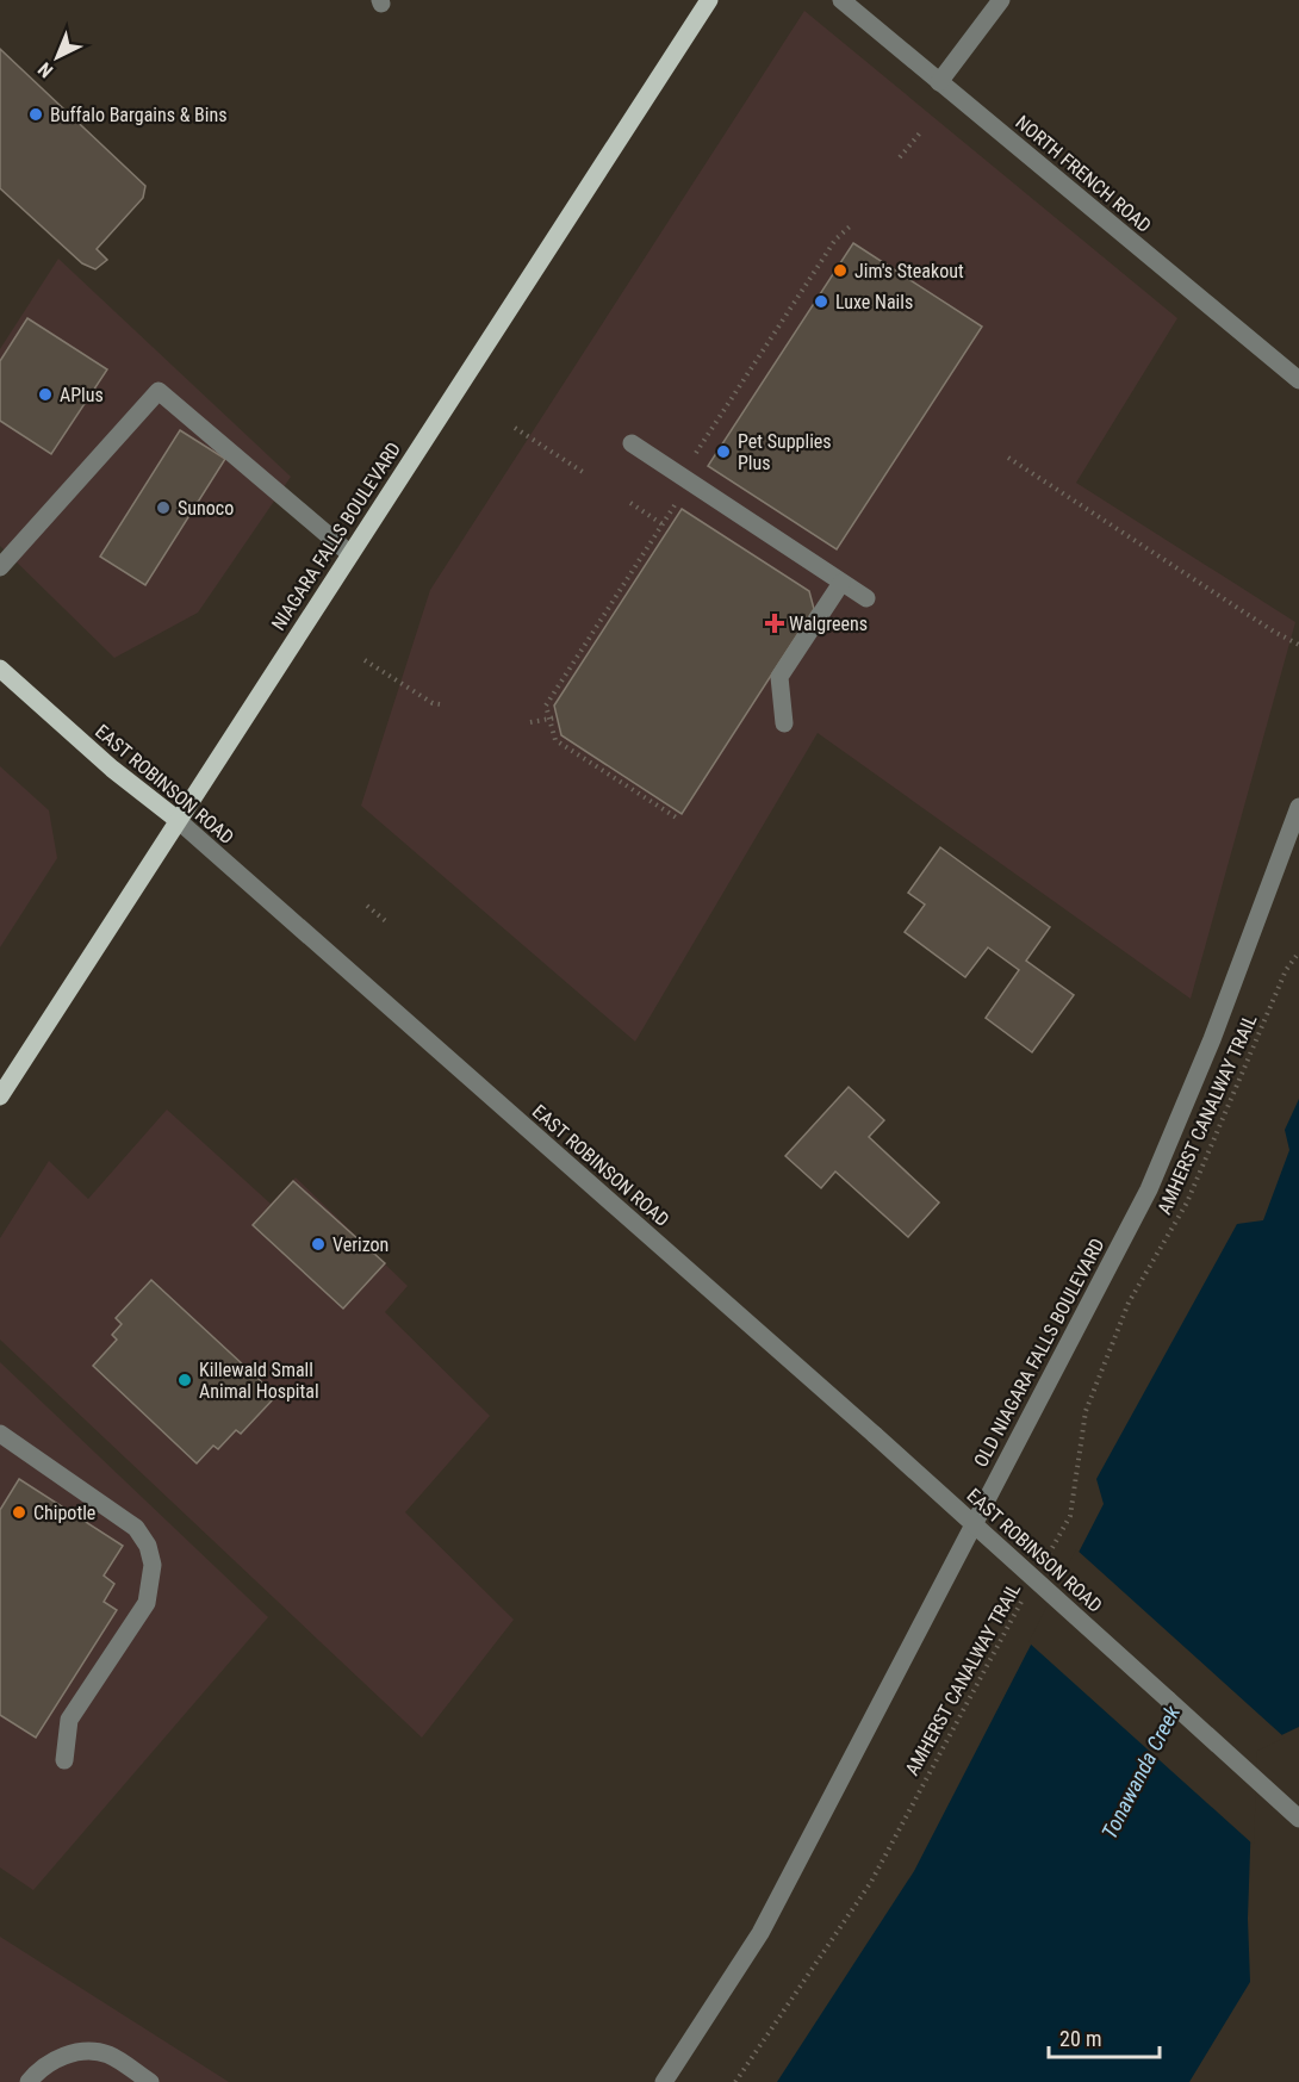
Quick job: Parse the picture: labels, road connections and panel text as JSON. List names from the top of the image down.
{
  "streets": {
    "main road": ["NIAGARA FALLS BOULEVARD", "EAST ROBINSON ROAD"],
    "street": ["NORTH FRENCH ROAD", "OLD NIAGARA FALLS BOULEVARD"],
    "path": ["AMHERST CANALWAY TRAIL"]
  },
  "crossings": [
    ["NIAGARA FALLS BOULEVARD", "EAST ROBINSON ROAD"]
  ],
  "water": ["Tonawanda Creek"],
  "places": {
    "other": [
      "Buffalo Bargains & Bins",
      "Jim's Steakout",
      "Luxe Nails",
      "APlus",
      "Pet Supplies Plus",
      "Sunoco",
      "Verizon",
      "Killewald Small Animal Hospital",
      "Chipotle"
    ],
    "health": ["Walgreens"]
  },
  "scale_bar": "20 m",
  "north": "bottom left"
}
